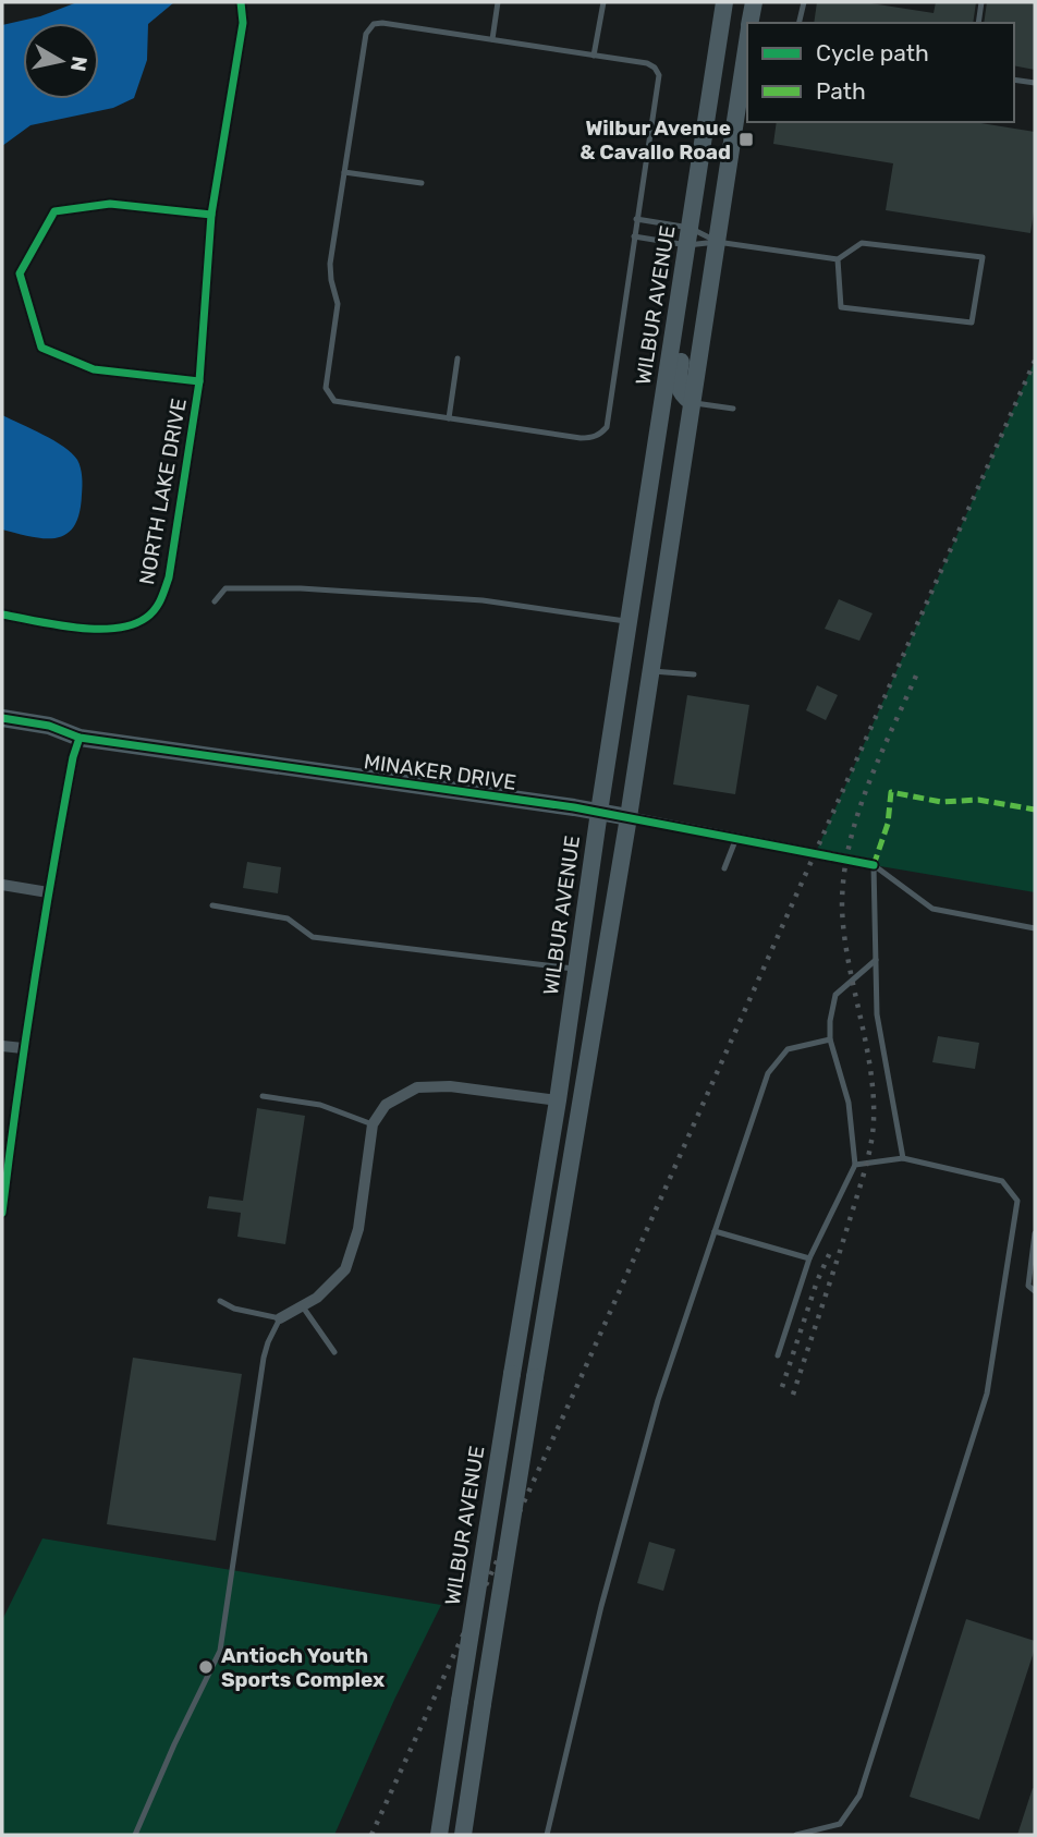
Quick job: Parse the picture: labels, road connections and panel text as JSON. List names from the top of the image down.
{
  "streets": {
    "main road": ["WILBUR AVENUE", "MINAKER DRIVE"],
    "street": ["NORTH LAKE DRIVE"]
  },
  "crossings": [
    ["WILBUR AVENUE", "MINAKER DRIVE"]
  ],
  "places": {
    "transit": ["Wilbur Avenue & Cavallo Road"],
    "other": ["Antioch Youth Sports Complex"]
  },
  "legend": ["Cycle path", "Path"],
  "north": "right"
}
